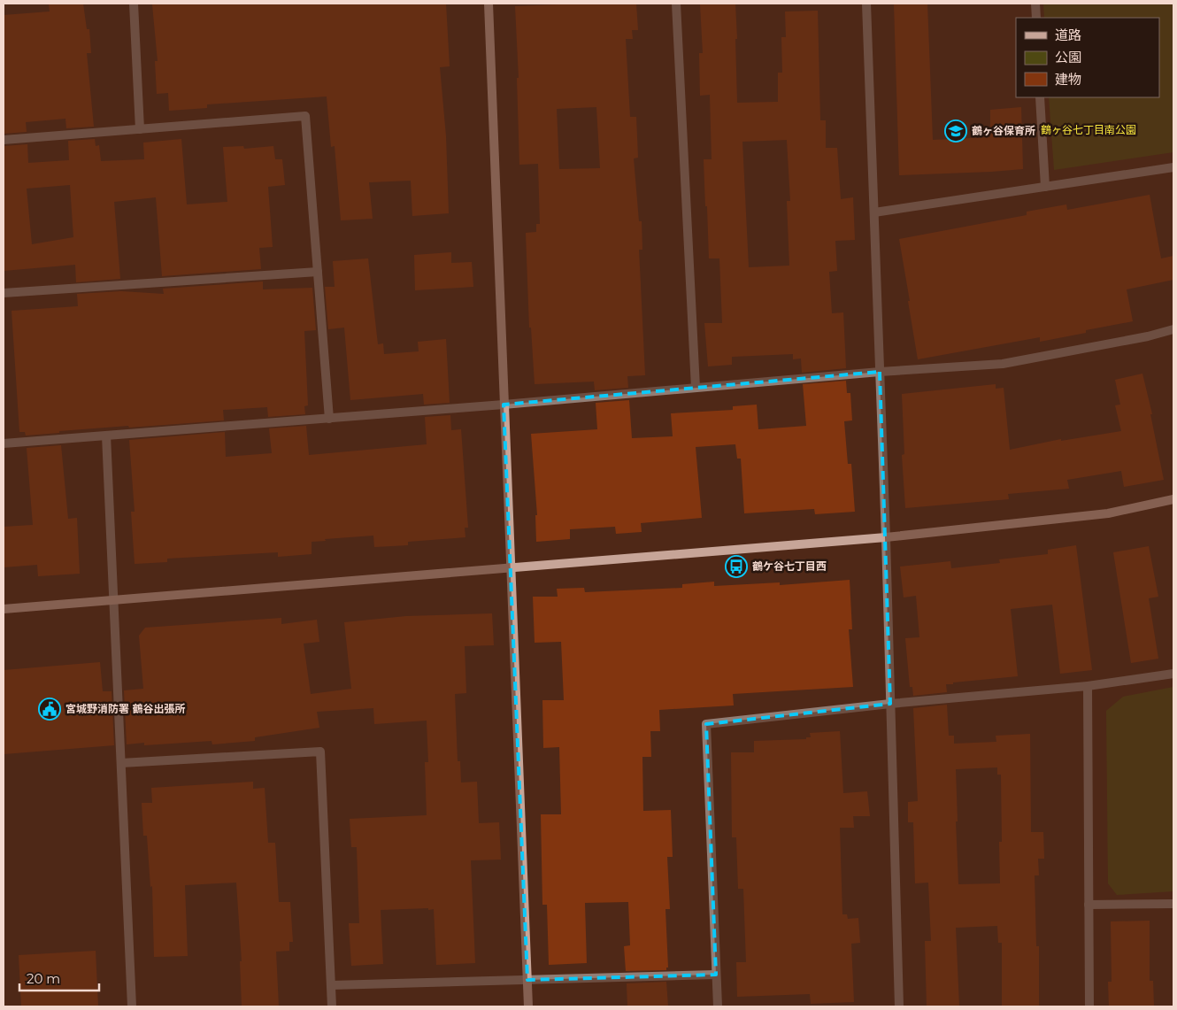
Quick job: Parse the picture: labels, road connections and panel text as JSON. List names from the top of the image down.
{
  "parks": ["鶴ヶ谷七丁目南公園"],
  "places": {
    "school or university": ["鶴ヶ谷保育所"],
    "bus stop": ["鶴ケ谷七丁目西"],
    "public building": ["宮城野消防署 鶴谷出張所"]
  },
  "legend": ["道路", "公園", "建物"],
  "scale_bar": "20 m"
}
